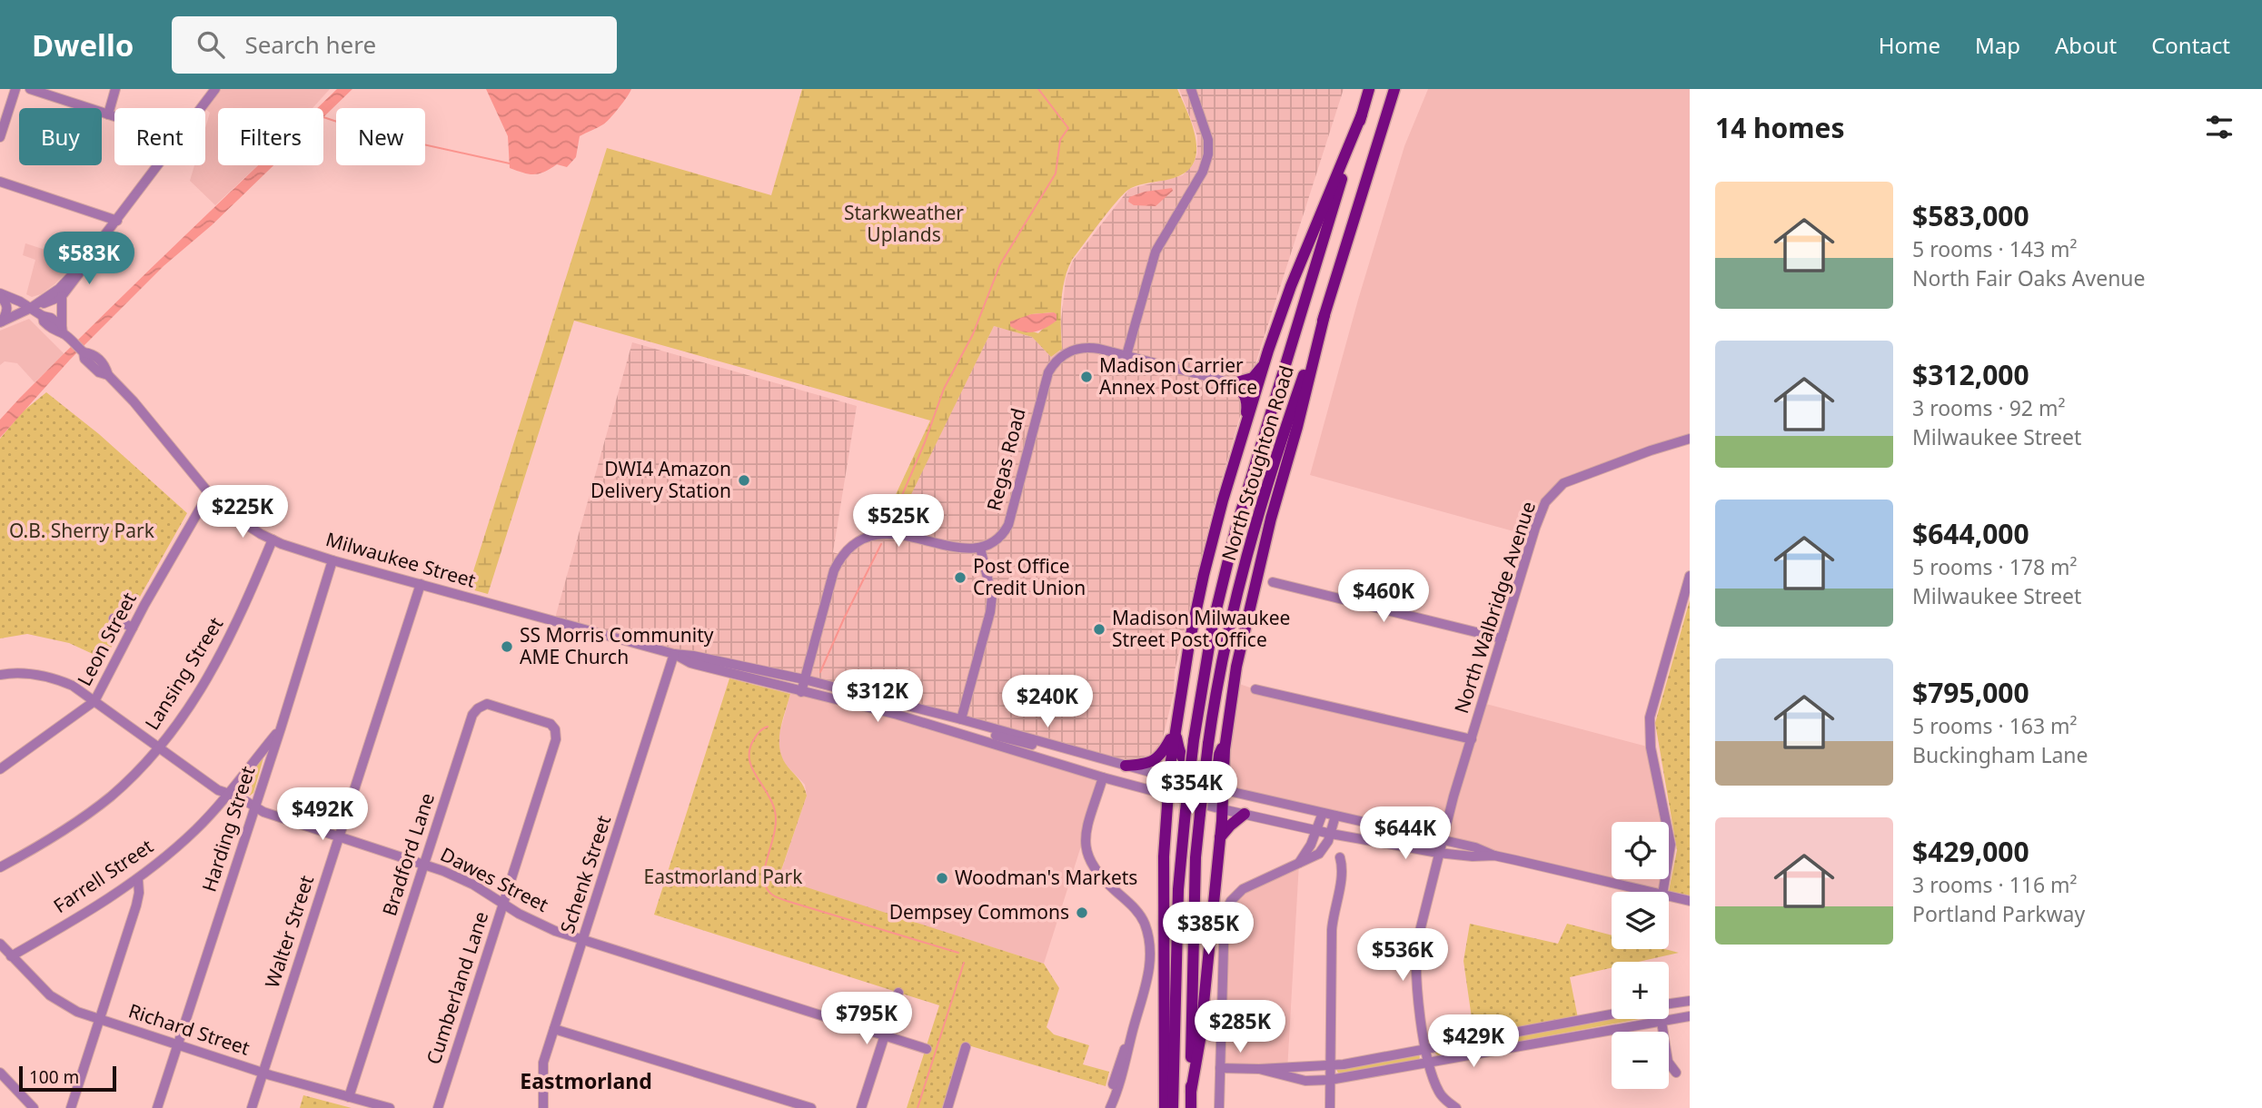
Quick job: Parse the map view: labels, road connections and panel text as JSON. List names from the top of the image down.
{
  "streets": {
    "main road": ["North Stoughton Road"],
    "street": [
      "Regas Road",
      "Milwaukee Street",
      "North Walbridge Avenue",
      "Leon Street",
      "Lansing Street",
      "Harding Street",
      "Bradford Lane",
      "Schenk Street",
      "Farrell Street",
      "Dawes Street",
      "Walter Street",
      "Cumberland Lane",
      "Richard Street"
    ]
  },
  "crossings": [
    ["Milwaukee Street", "North Walbridge Avenue"],
    ["Milwaukee Street", "Leon Street"],
    ["Milwaukee Street", "Lansing Street"],
    ["Milwaukee Street", "Harding Street"],
    ["Milwaukee Street", "Schenk Street"],
    ["Milwaukee Street", "Walter Street"],
    ["Leon Street", "Dawes Street"],
    ["Lansing Street", "Dawes Street"],
    ["Harding Street", "Farrell Street"],
    ["Harding Street", "Dawes Street"],
    ["Harding Street", "Richard Street"],
    ["Bradford Lane", "Dawes Street"],
    ["Bradford Lane", "Cumberland Lane"],
    ["Bradford Lane", "Richard Street"],
    ["Schenk Street", "Dawes Street"],
    ["Farrell Street", "Dawes Street"],
    ["Farrell Street", "Richard Street"],
    ["Dawes Street", "Walter Street"],
    ["Dawes Street", "Cumberland Lane"],
    ["Walter Street", "Richard Street"]
  ],
  "districts": ["Eastmorland"],
  "parks": ["Starkweather Uplands", "O.B. Sherry Park", "Eastmorland Park"],
  "places": [
    "Madison Carrier Annex Post Office",
    "DWI4 Amazon Delivery Station",
    "Post Office Credit Union",
    "Madison Milwaukee Street Post Office",
    "SS Morris Community AME Church",
    "Woodman's Markets",
    "Dempsey Commons"
  ],
  "scale_bar": "100 m",
  "page": {
    "header": "Dwello",
    "search": "Search here",
    "nav": [
      "Home",
      "Map",
      "About",
      "Contact"
    ],
    "heading": "14 homes",
    "chip": [
      "Buy",
      "Rent",
      "Filters",
      "New"
    ],
    "list": [
      {
        "name": "$583,000",
        "note": "5 rooms · 143 m² · North Fair Oaks Avenue"
      },
      {
        "name": "$312,000",
        "note": "3 rooms · 92 m² · Milwaukee Street"
      },
      {
        "name": "$644,000",
        "note": "5 rooms · 178 m² · Milwaukee Street"
      },
      {
        "name": "$795,000",
        "note": "5 rooms · 163 m² · Buckingham Lane"
      },
      {
        "name": "$429,000",
        "note": "3 rooms · 116 m² · Portland Parkway"
      }
    ],
    "price": [
      "$583K",
      "$225K",
      "$525K",
      "$460K",
      "$312K",
      "$240K",
      "$354K",
      "$492K",
      "$644K",
      "$385K",
      "$536K",
      "$795K",
      "$285K",
      "$429K"
    ],
    "map_buttons": ["+", "−"],
    "scale": "100 m"
  }
}
